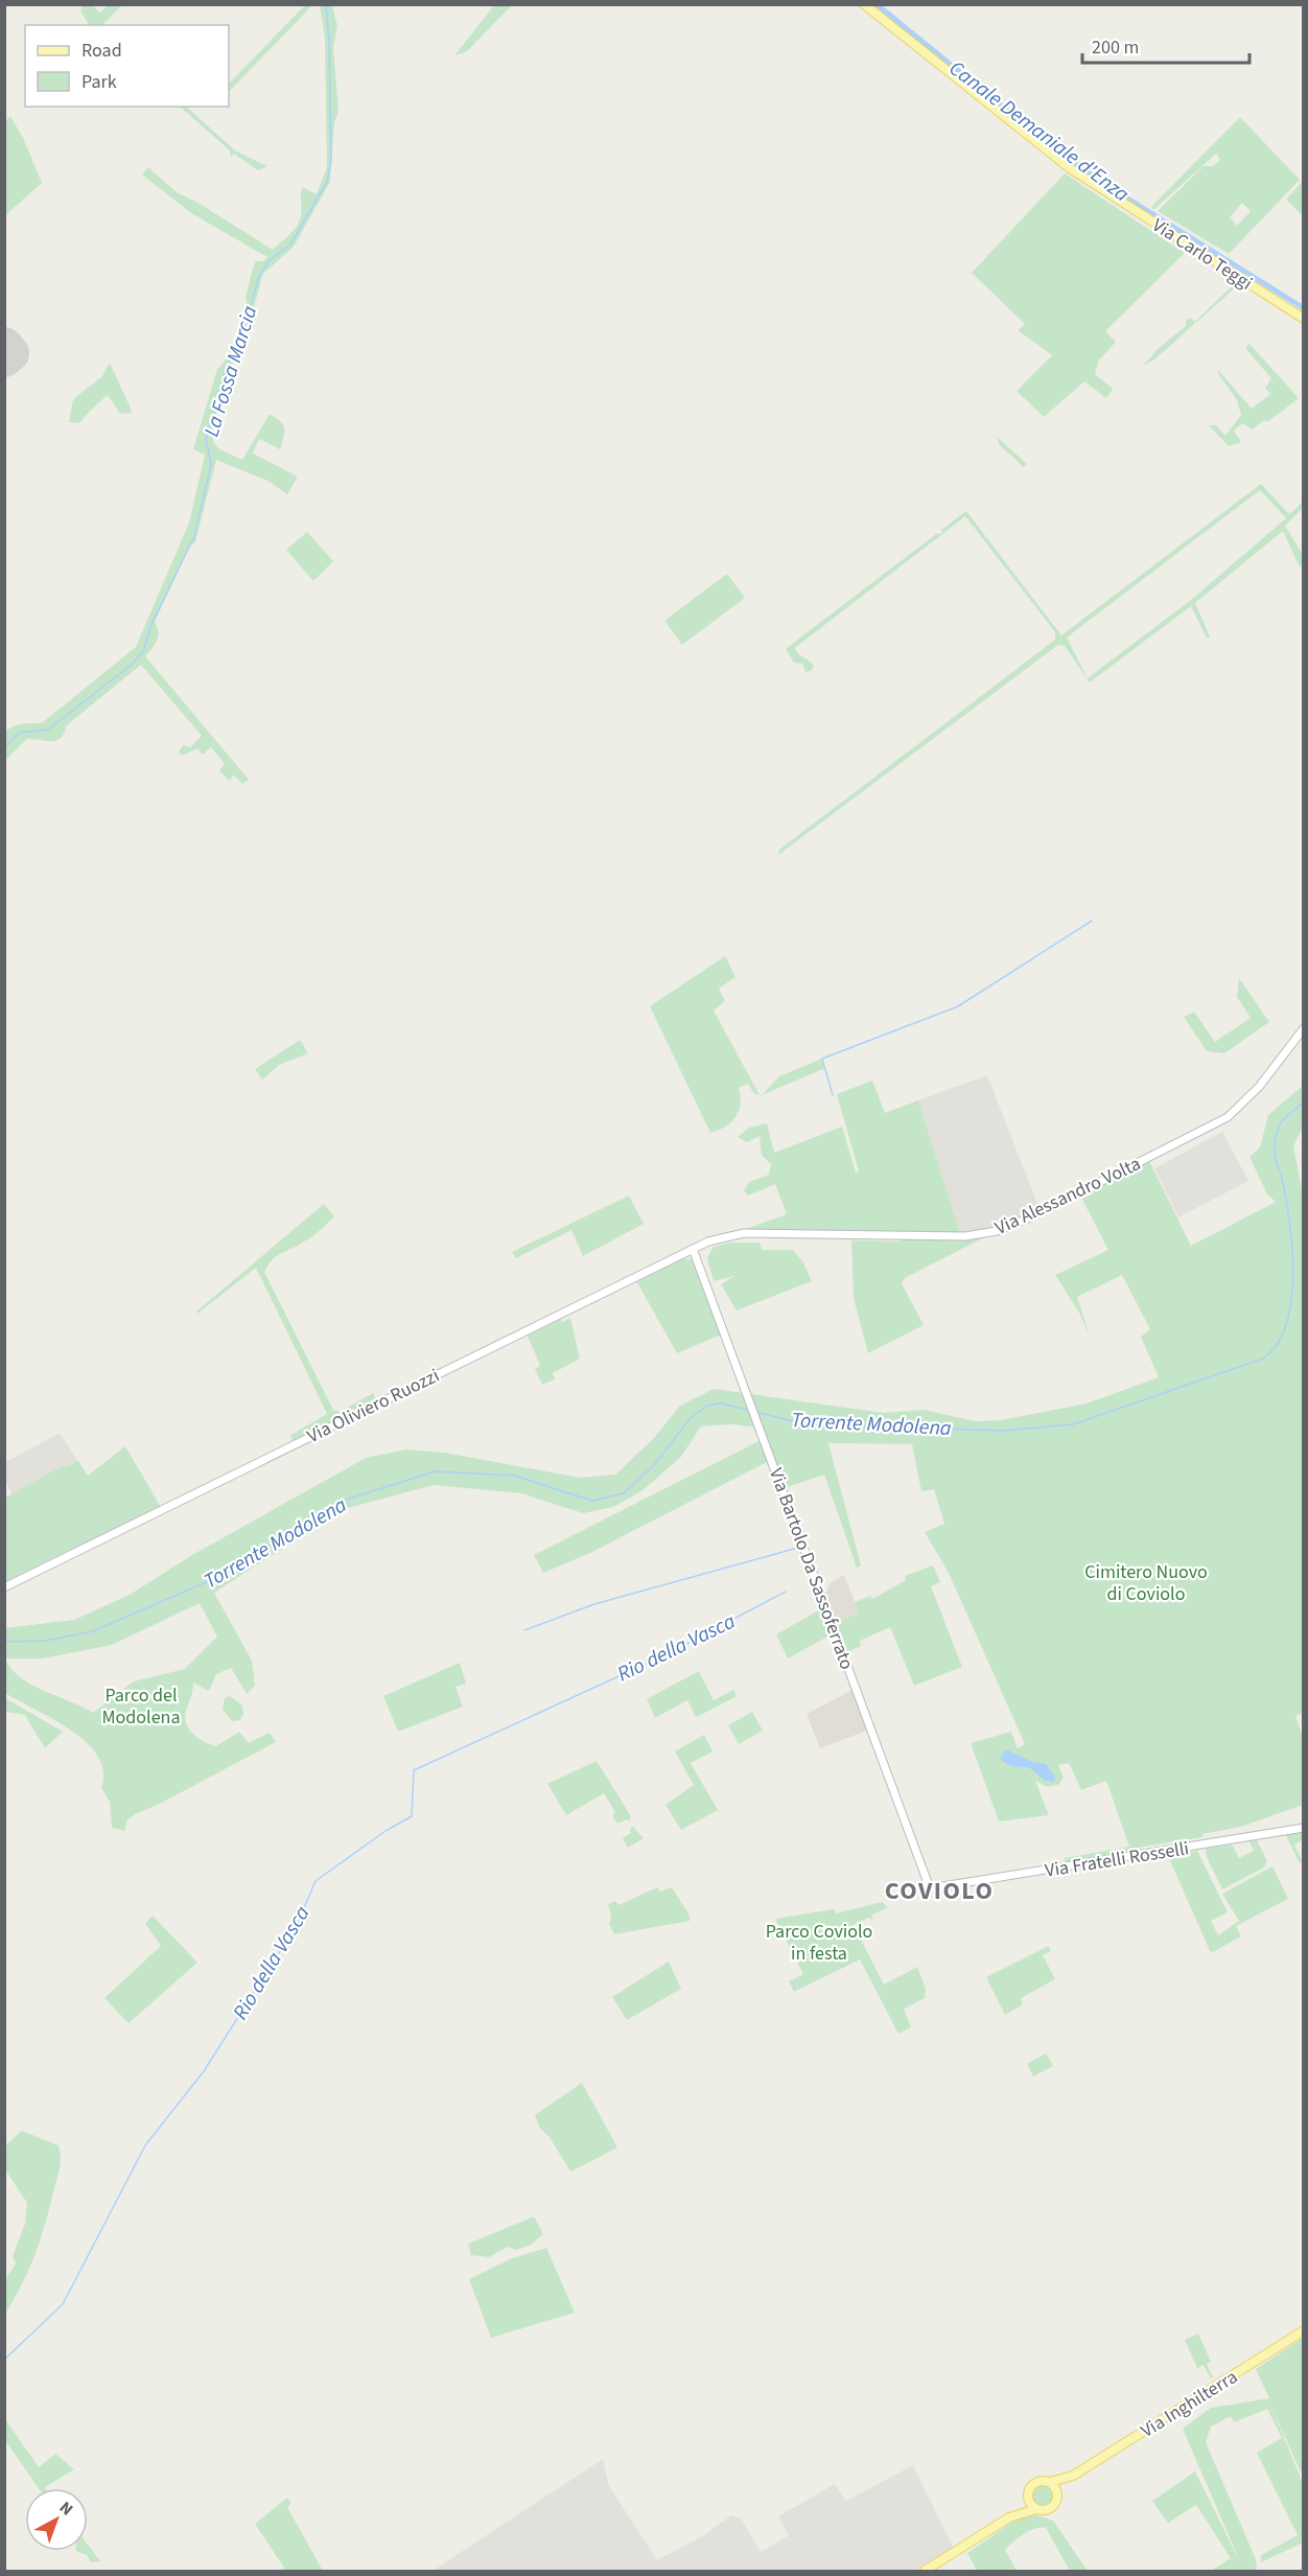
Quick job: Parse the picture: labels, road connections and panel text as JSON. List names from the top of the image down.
{
  "streets": {
    "main road": ["Via Carlo Teggi", "Via Inghilterra"],
    "street": [
      "Via Alessandro Volta",
      "Via Oliviero Ruozzi",
      "Via Bartolo Da Sassoferrato",
      "Via Fratelli Rosselli"
    ]
  },
  "crossings": [
    ["Via Alessandro Volta", "Via Oliviero Ruozzi"],
    ["Via Oliviero Ruozzi", "Via Bartolo Da Sassoferrato"],
    ["Via Bartolo Da Sassoferrato", "Via Fratelli Rosselli"]
  ],
  "districts": ["COVIOLO"],
  "water": [
    "Canale Demaniale d'Enza",
    "La Fossa Marcia",
    "Torrente Modolena",
    "Rio della Vasca"
  ],
  "parks": ["Cimitero Nuovo di Coviolo", "Parco del Modolena", "Parco Coviolo in festa"],
  "legend": ["Road", "Park"],
  "scale_bar": "200 m",
  "north": "top right"
}
